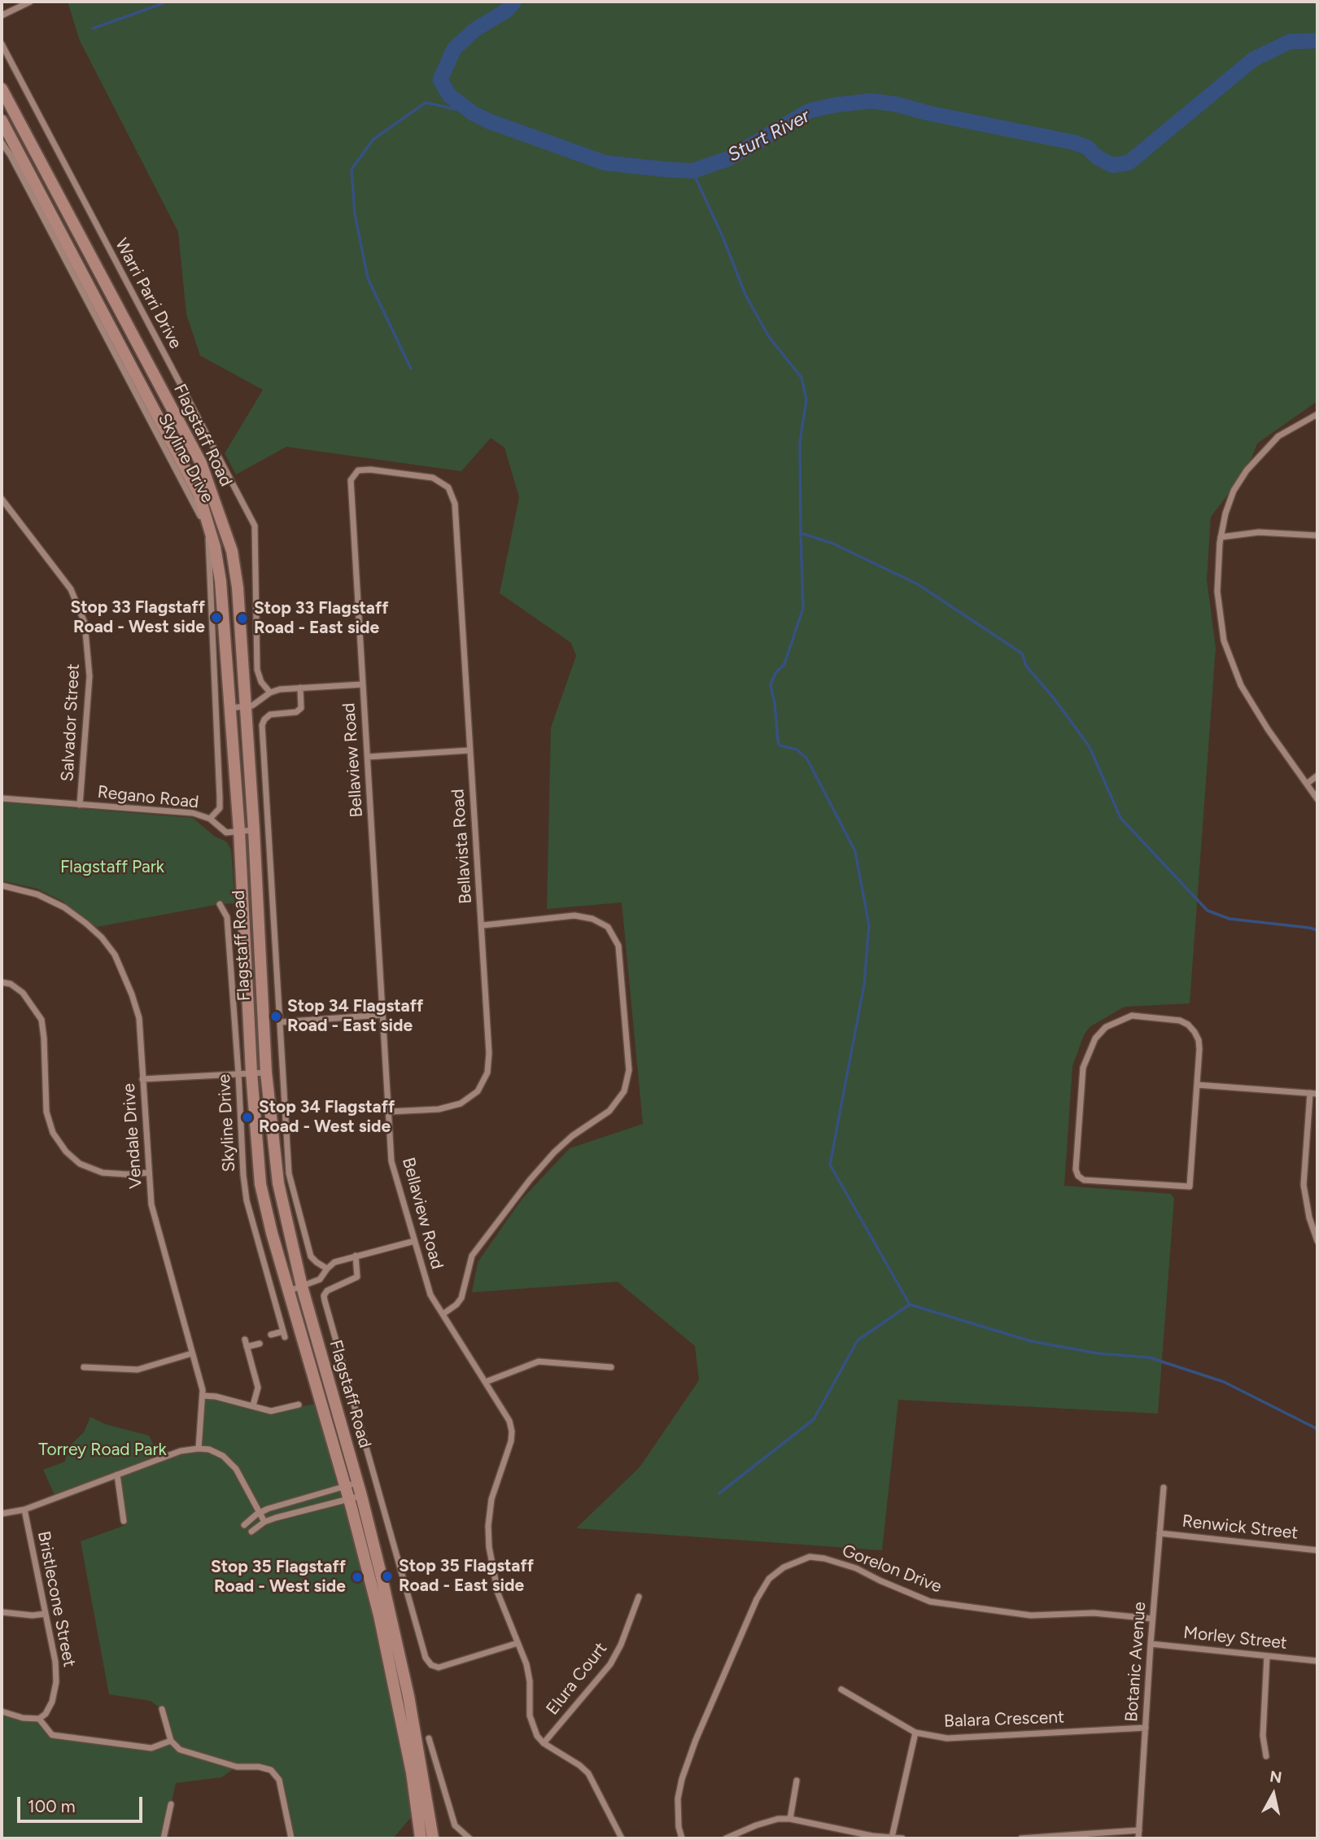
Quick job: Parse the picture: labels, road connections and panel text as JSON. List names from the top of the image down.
{
  "streets": {
    "main road": ["Flagstaff Road"],
    "street": [
      "Warri Parri Drive",
      "Skyline Drive",
      "Salvador Street",
      "Bellaview Road",
      "Regano Road",
      "Bellavista Road",
      "Vendale Drive",
      "Renwick Street",
      "Gorelon Drive",
      "Bristlecone Street",
      "Morley Street",
      "Botanic Avenue",
      "Elura Court",
      "Balara Crescent"
    ]
  },
  "crossings": [
    ["Flagstaff Road", "Regano Road"],
    ["Skyline Drive", "Regano Road"],
    ["Salvador Street", "Regano Road"],
    ["Bellaview Road", "Bellavista Road"],
    ["Bellaview Road", "Elura Court"],
    ["Renwick Street", "Botanic Avenue"],
    ["Gorelon Drive", "Botanic Avenue"],
    ["Morley Street", "Botanic Avenue"],
    ["Botanic Avenue", "Balara Crescent"]
  ],
  "water": ["Sturt River"],
  "parks": ["Flagstaff Park", "Torrey Road Park"],
  "places": [
    "Stop 33 Flagstaff Road - West side",
    "Stop 33 Flagstaff Road - East side",
    "Stop 34 Flagstaff Road - East side",
    "Stop 34 Flagstaff Road - West side",
    "Stop 35 Flagstaff Road - East side",
    "Stop 35 Flagstaff Road - West side"
  ],
  "scale_bar": "100 m",
  "north": "top"
}
